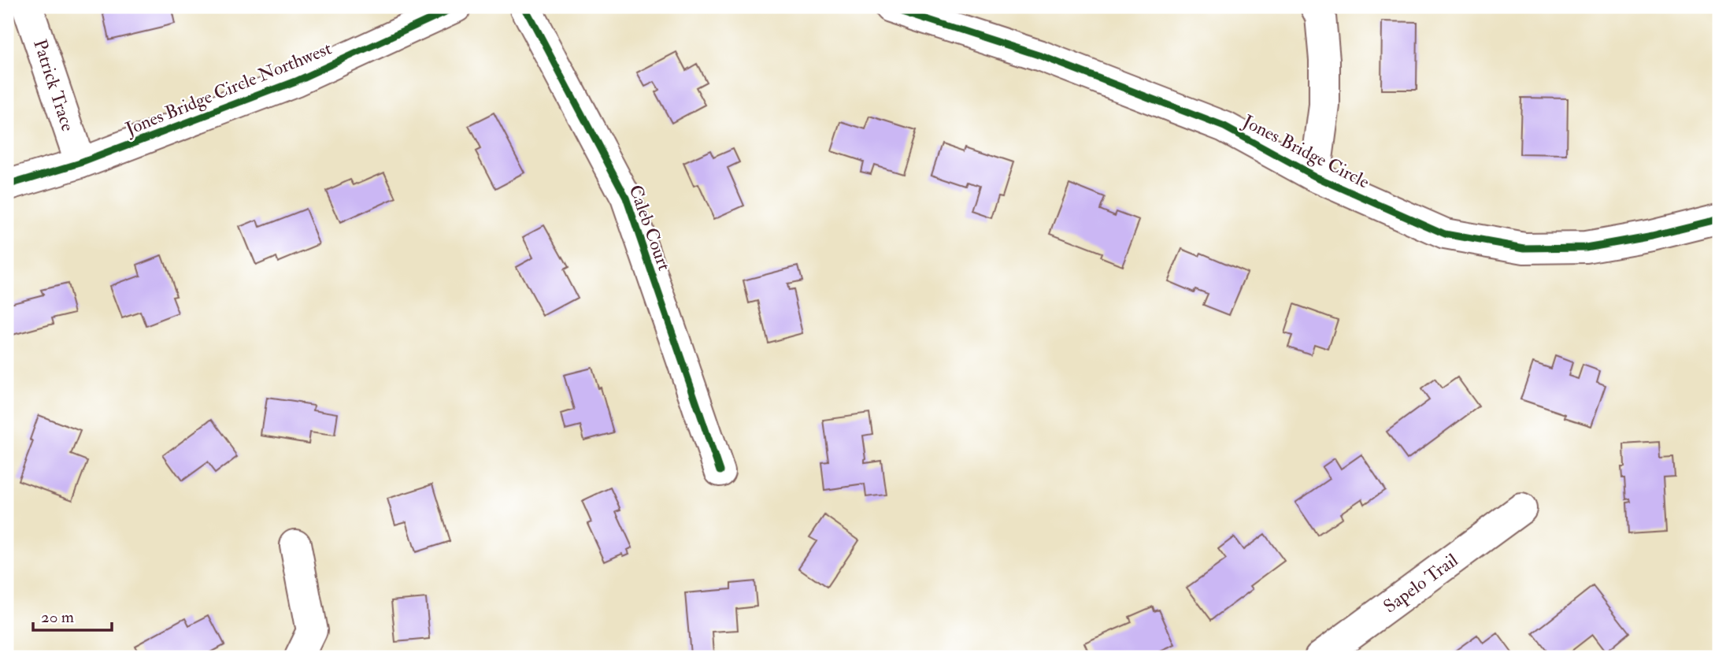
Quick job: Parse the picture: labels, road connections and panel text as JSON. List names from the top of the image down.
{
  "streets": {
    "street": [
      "Patrick Trace",
      "Jones Bridge Circle Northwest",
      "Jones Bridge Circle",
      "Caleb Court",
      "Sapelo Trail"
    ]
  },
  "crossings": [
    ["Patrick Trace", "Jones Bridge Circle Northwest"]
  ],
  "scale_bar": "20 m"
}
